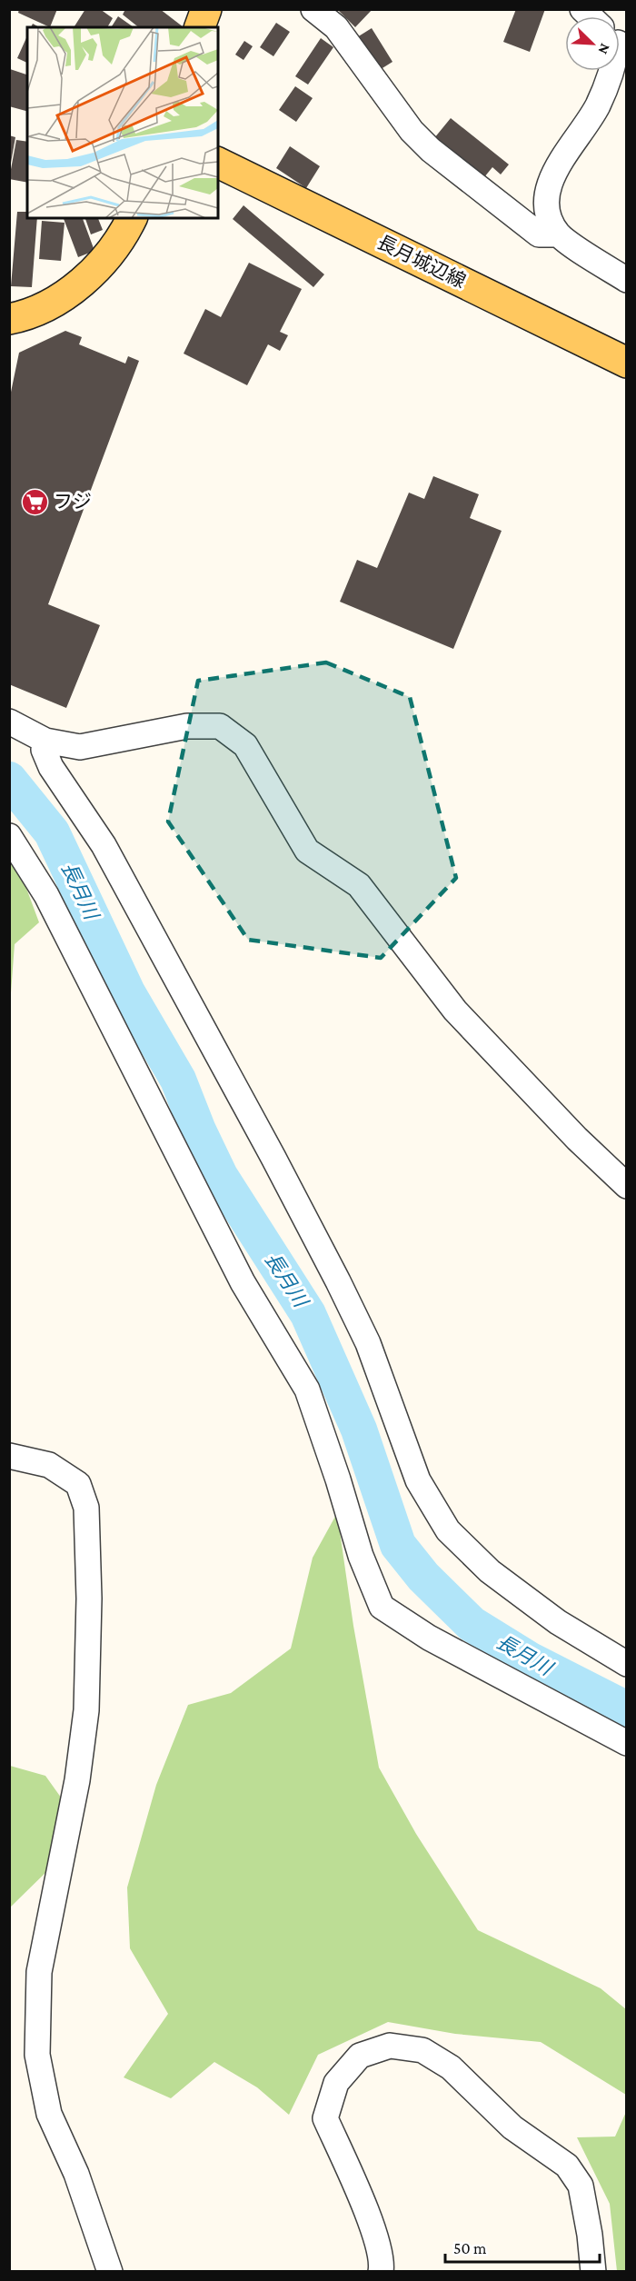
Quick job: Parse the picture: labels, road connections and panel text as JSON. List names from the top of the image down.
{
  "streets": {
    "main road": ["長月城辺線"]
  },
  "water": ["長月川"],
  "places": {
    "supermarket": ["フジ"]
  },
  "scale_bar": "50 m",
  "north": "bottom right"
}
